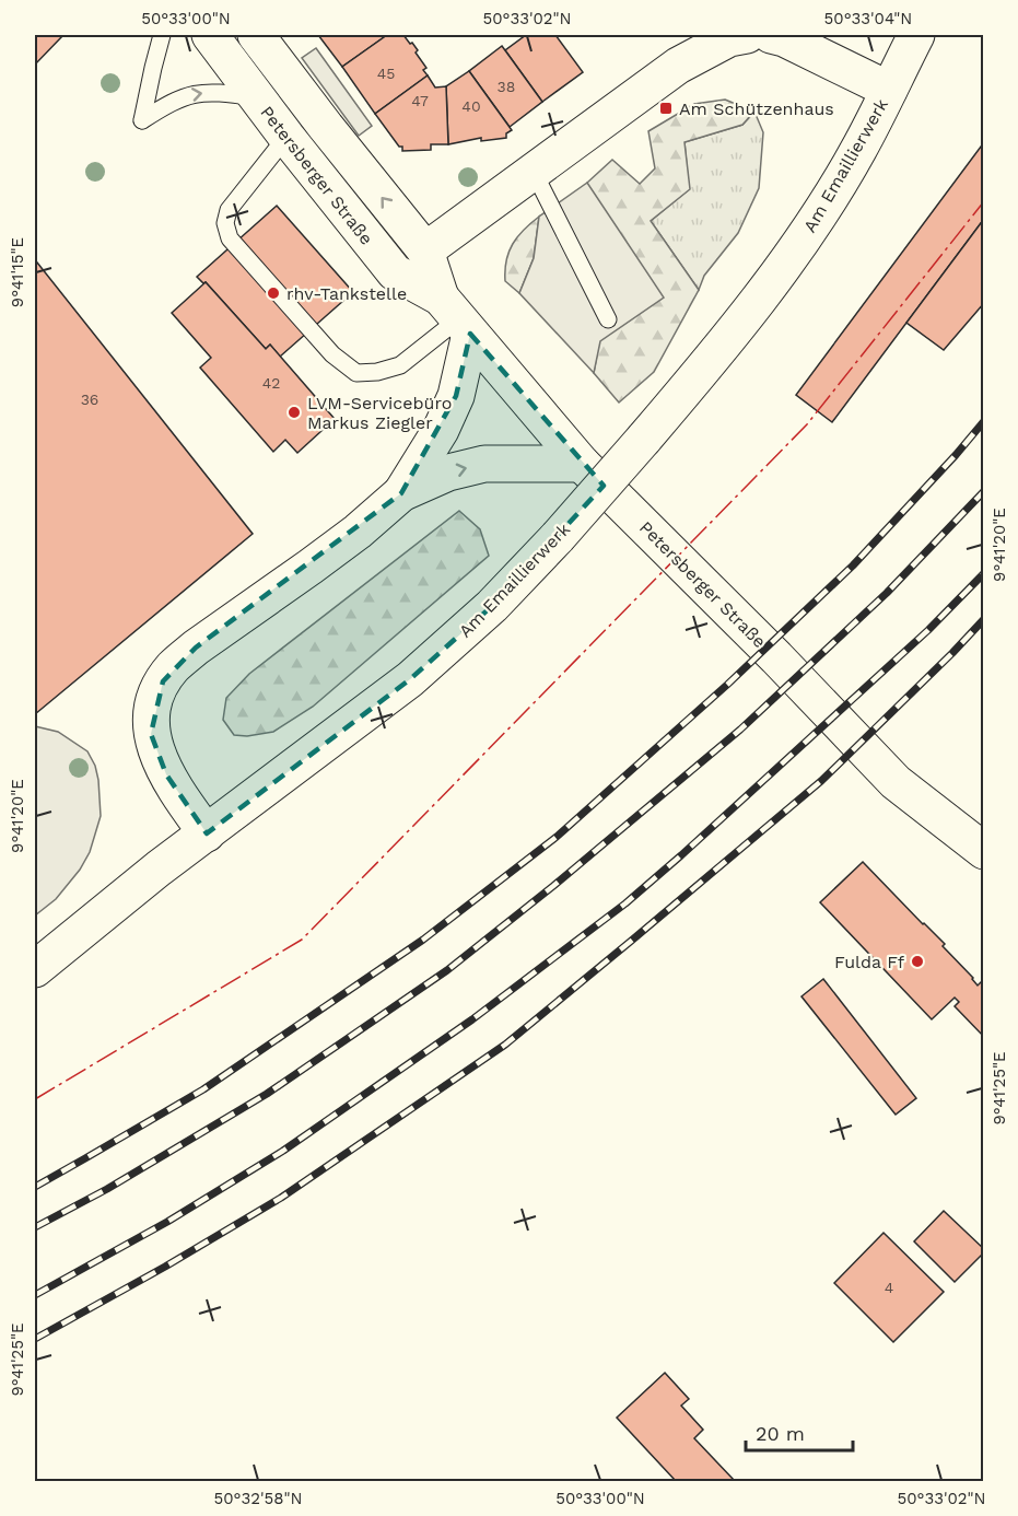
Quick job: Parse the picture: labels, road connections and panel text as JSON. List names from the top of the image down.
{
  "streets": {
    "main road": ["Am Emaillierwerk", "Petersberger Straße"]
  },
  "places": {
    "transit": ["Am Schützenhaus"],
    "other": ["rhv-Tankstelle", "LVM-Servicebüro Markus Ziegler", "Fulda Ff"]
  },
  "house_numbers": [
    "45",
    "38",
    "47",
    "40",
    "42",
    "36",
    "4"
  ],
  "scale_bar": "20 m",
  "coordinates": [
    "50°33'00\"N",
    "50°33'02\"N",
    "50°33'04\"N",
    "9°41'15\"E",
    "9°41'20\"E",
    "9°41'25\"E",
    "50°32'58\"N"
  ]
}
